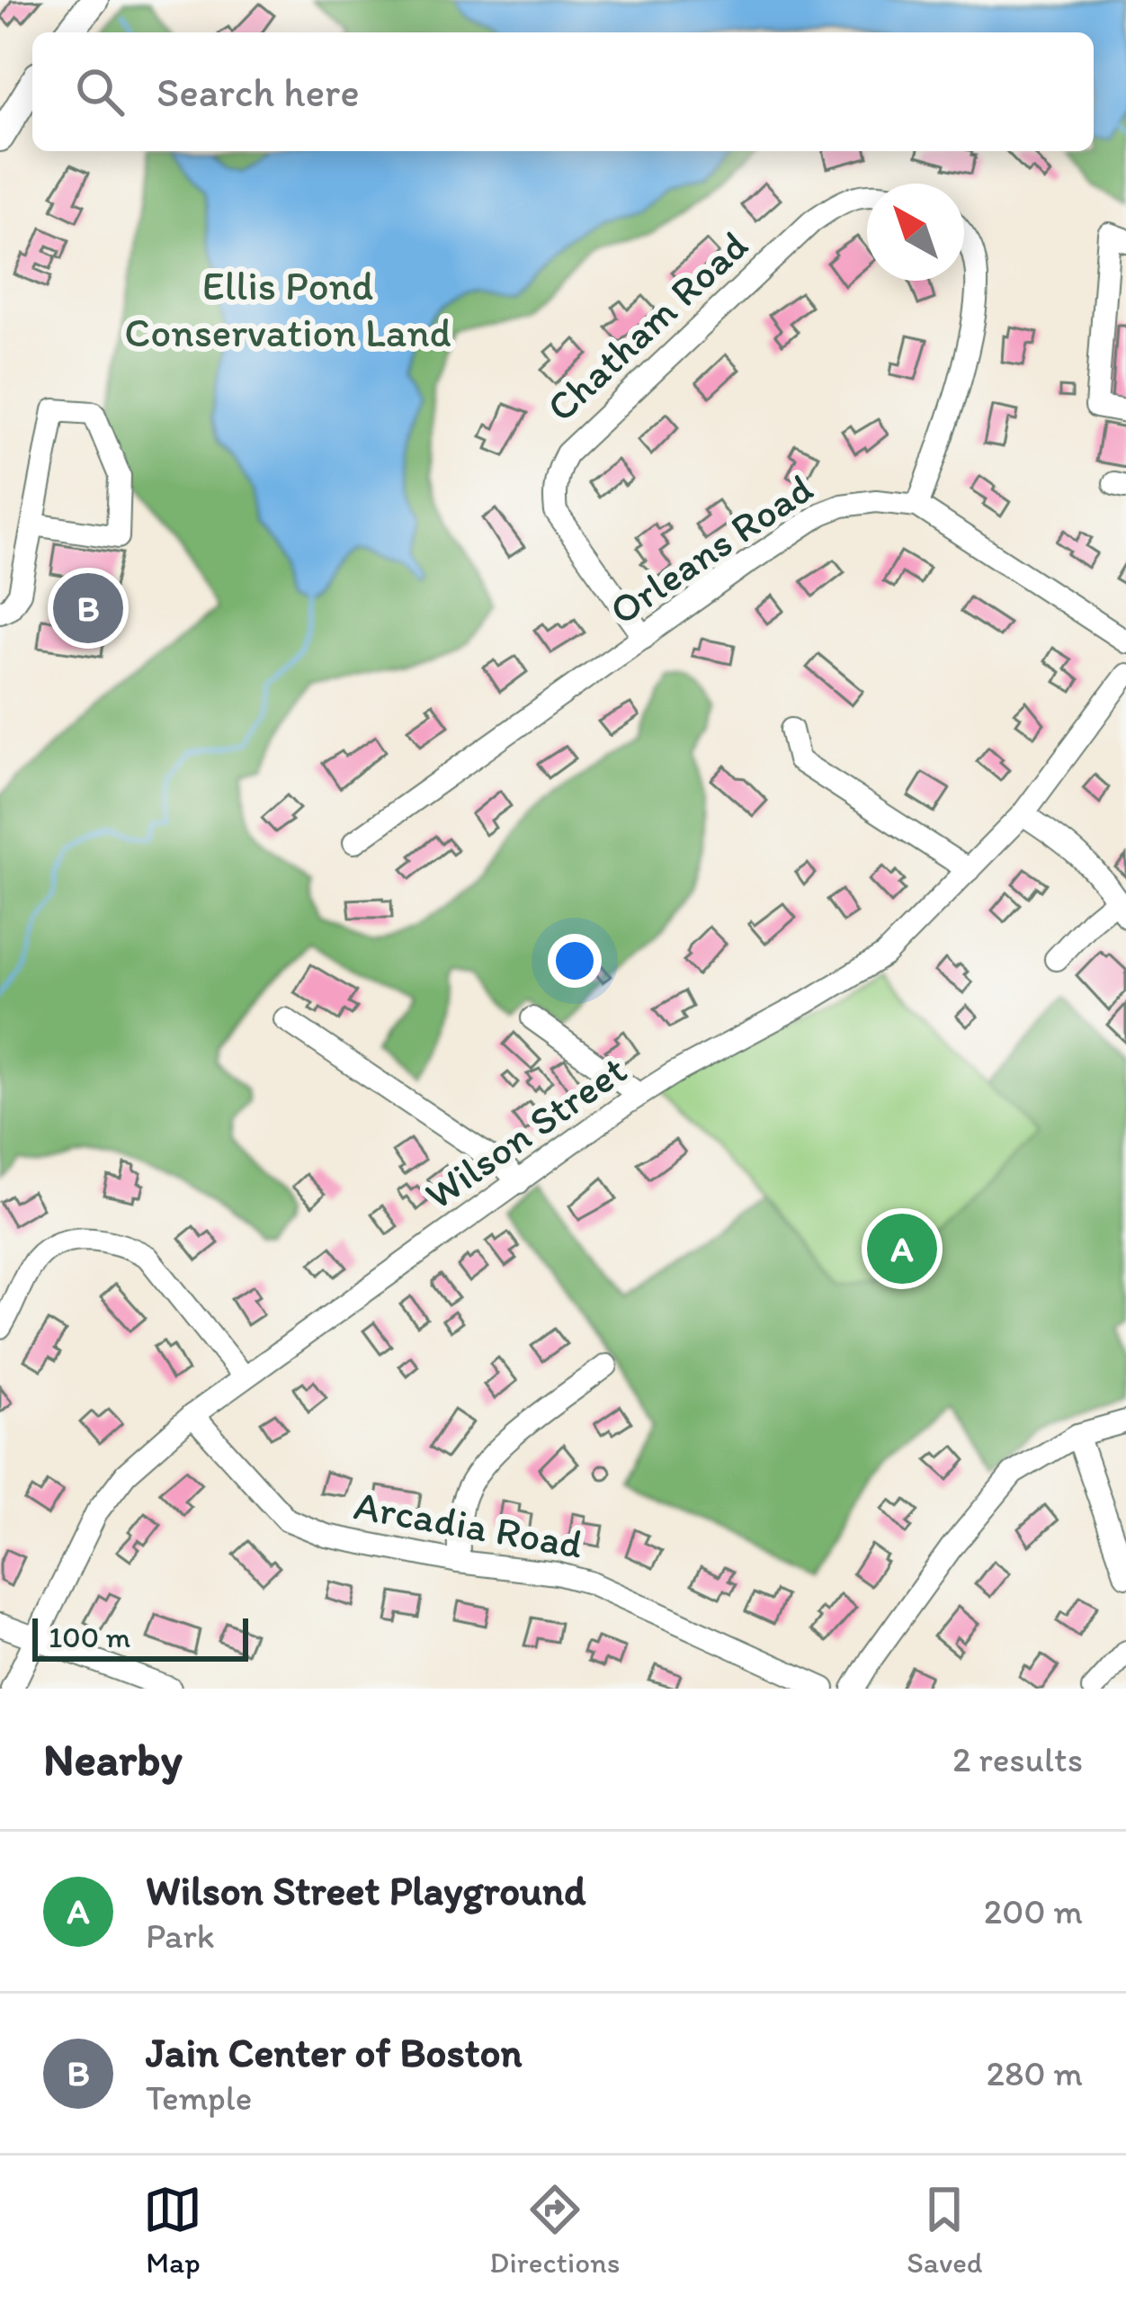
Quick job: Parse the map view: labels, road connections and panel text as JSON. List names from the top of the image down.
{
  "streets": {
    "street": [
      "Chatham Road",
      "Orleans Road",
      "Wilson Street",
      "Arcadia Road"
    ]
  },
  "crossings": [
    ["Chatham Road", "Orleans Road"],
    ["Wilson Street", "Arcadia Road"]
  ],
  "parks": ["Ellis Pond Conservation Land"],
  "scale_bar": "100 m",
  "north": "top left",
  "page": {
    "search": "Search here",
    "pins": ["B", "A"],
    "scale": "100 m",
    "heading": ["Nearby", "2 results"],
    "list": [
      {
        "mark": "A",
        "name": "Wilson Street Playground",
        "note": "Park",
        "value": "200 m"
      },
      {
        "mark": "B",
        "name": "Jain Center of Boston",
        "note": "Temple",
        "value": "280 m"
      }
    ],
    "nav": ["Map", "Directions", "Saved"]
  }
}
